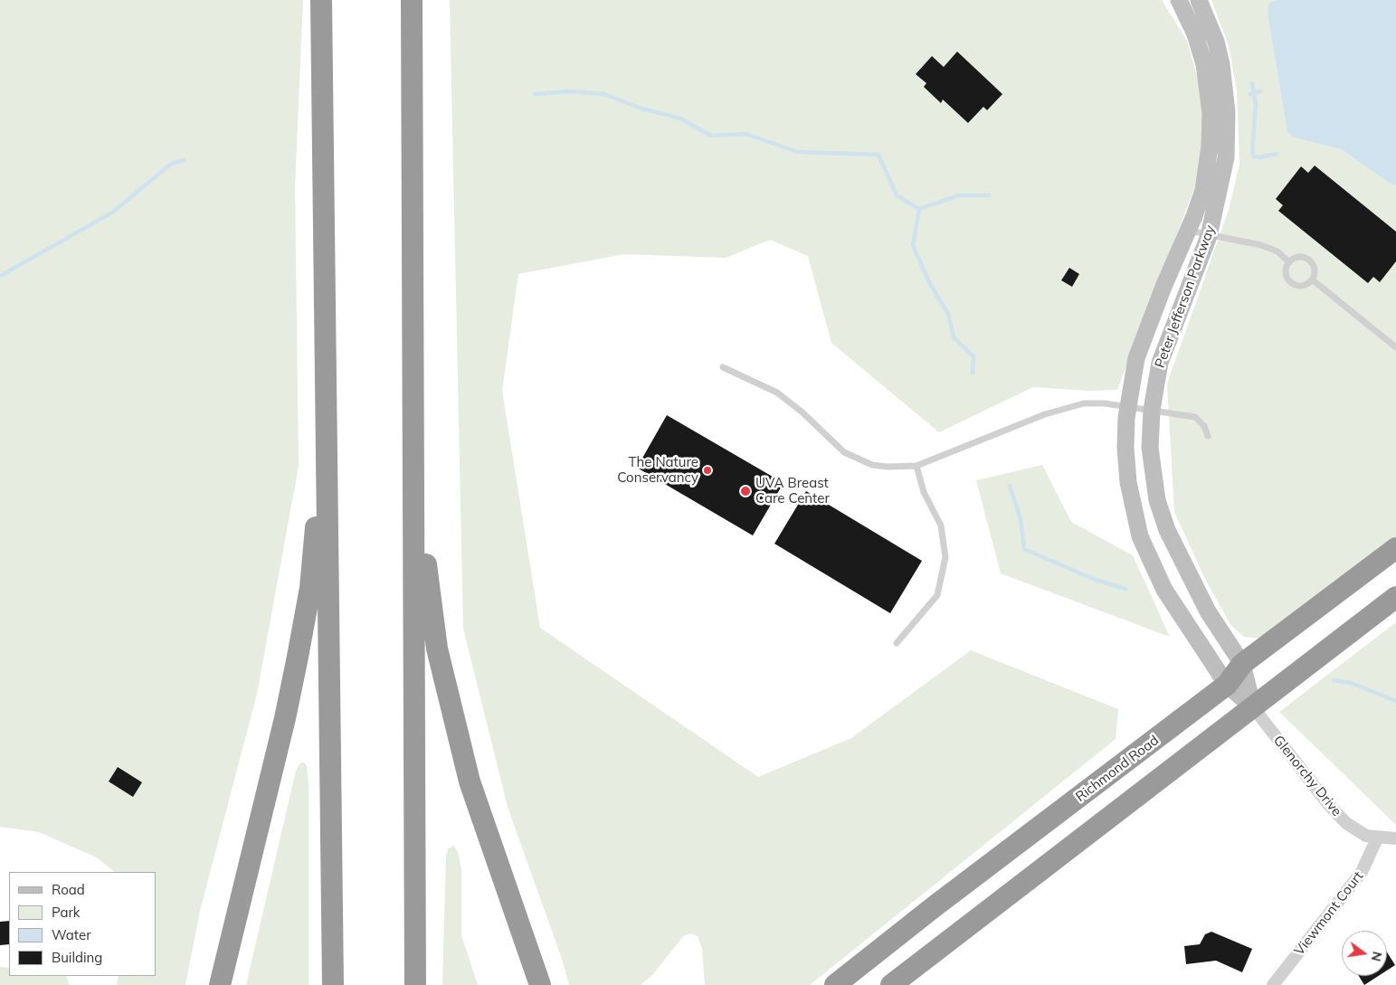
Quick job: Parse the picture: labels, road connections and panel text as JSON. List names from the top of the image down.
{
  "streets": {
    "highway": ["Richmond Road"],
    "street": ["Peter Jefferson Parkway", "Glenorchy Drive", "Viewmont Court"]
  },
  "crossings": [
    ["Peter Jefferson Parkway", "Richmond Road"],
    ["Peter Jefferson Parkway", "Glenorchy Drive"],
    ["Glenorchy Drive", "Viewmont Court"]
  ],
  "places": ["The Nature Conservancy", "UVA Breast Care Center"],
  "legend": [
    "Road",
    "Park",
    "Water",
    "Building"
  ],
  "north": "right"
}
